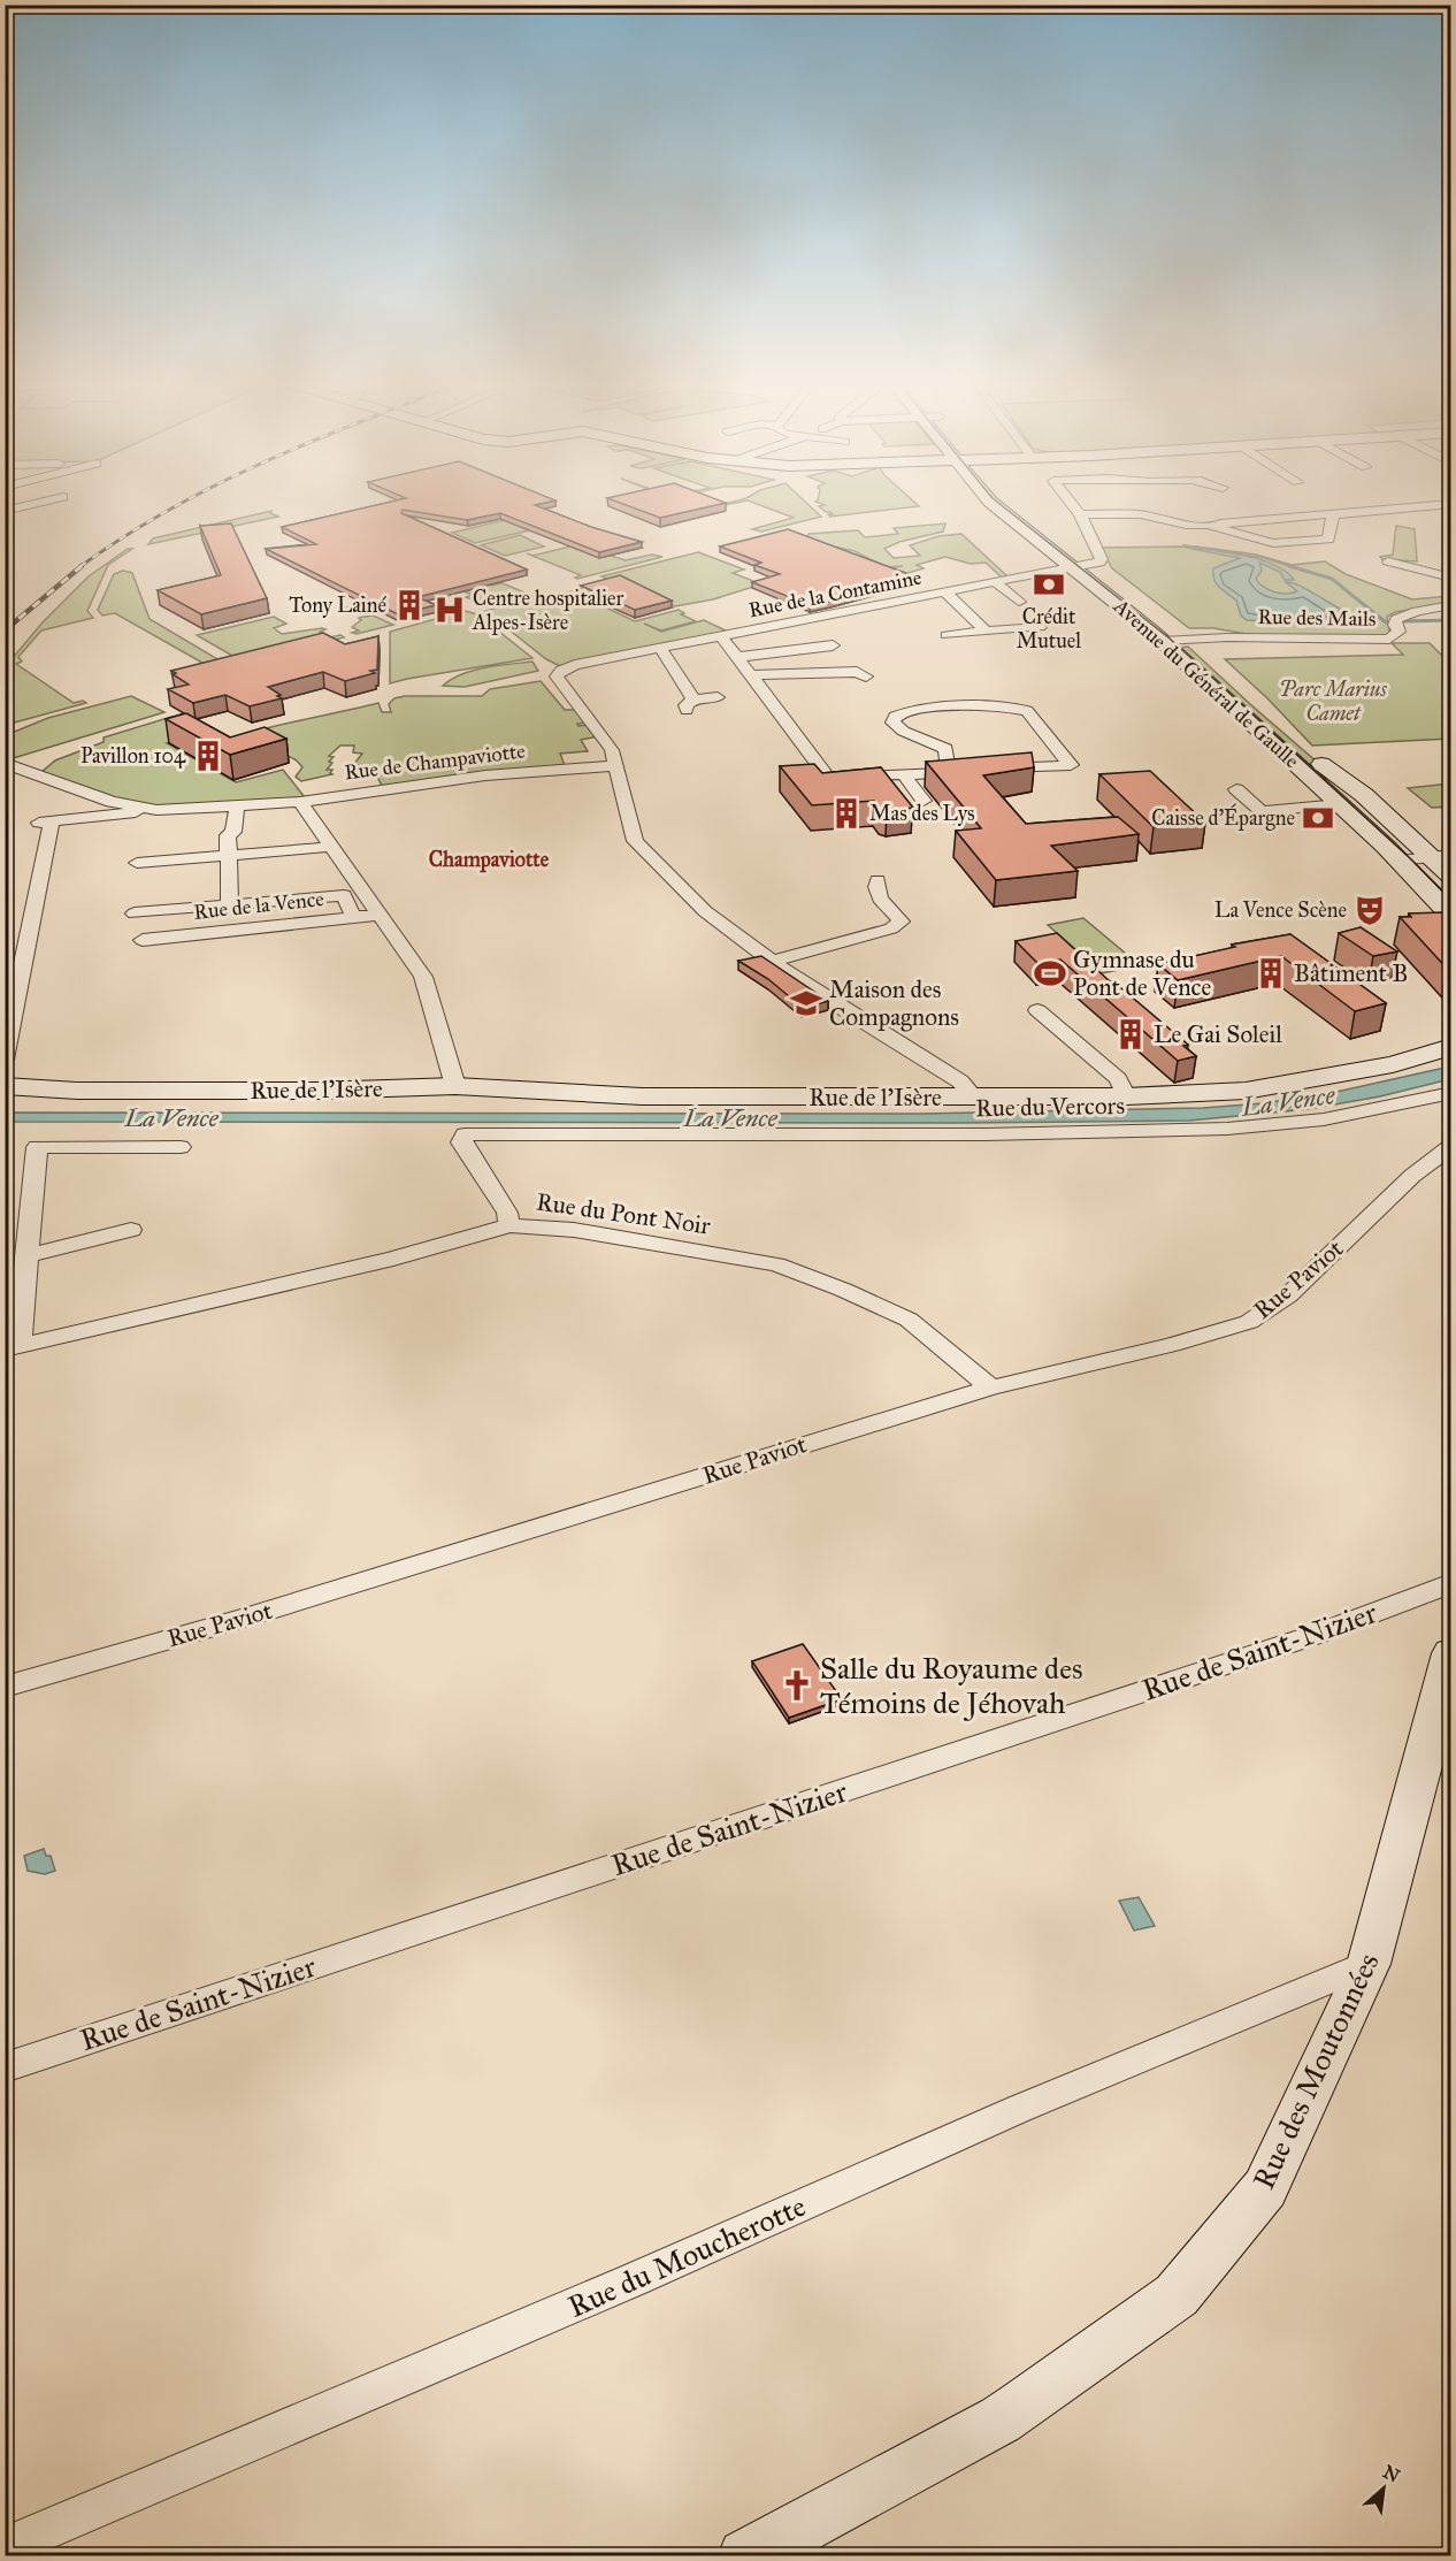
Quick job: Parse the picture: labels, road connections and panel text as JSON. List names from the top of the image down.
{
  "streets": {
    "street": [
      "Rue de la Contamine",
      "Rue des Mails",
      "Avenue du Général de Gaulle",
      "Rue de Champaviotte",
      "Rue de la Vence",
      "Rue de l'Isère",
      "Rue du Vercors",
      "Rue du Pont Noir",
      "Rue Paviot",
      "Rue de Saint-Nizier",
      "Rue des Moutonnées",
      "Rue du Moucherotte"
    ]
  },
  "crossings": [
    ["Rue de la Contamine", "Avenue du Général de Gaulle"],
    ["Rue de la Contamine", "Rue de Champaviotte"],
    ["Rue des Mails", "Avenue du Général de Gaulle"],
    ["Rue de Champaviotte", "Rue de la Vence"],
    ["Rue de la Vence", "Rue de l'Isère"],
    ["Rue du Vercors", "Rue du Pont Noir"],
    ["Rue du Pont Noir", "Rue Paviot"],
    ["Rue des Moutonnées", "Rue du Moucherotte"]
  ],
  "districts": ["Champaviotte"],
  "water": ["La Vence"],
  "parks": ["Parc Marius Camet"],
  "places": {
    "bank": ["Crédit Mutuel", "Caisse d'Épargne"],
    "building": [
      "Tony Lainé",
      "Pavillon 104",
      "Mas des Lys",
      "Bâtiment B",
      "Le Gai Soleil"
    ],
    "hospital": ["Centre hospitalier Alpes-Isère"],
    "theatre": ["La Vence Scène"],
    "sports": ["Gymnase du Pont de Vence"],
    "school or university": ["Maison des Compagnons"],
    "church": ["Salle du Royaume des Témoins de Jéhovah"]
  },
  "north": "top right"
}
